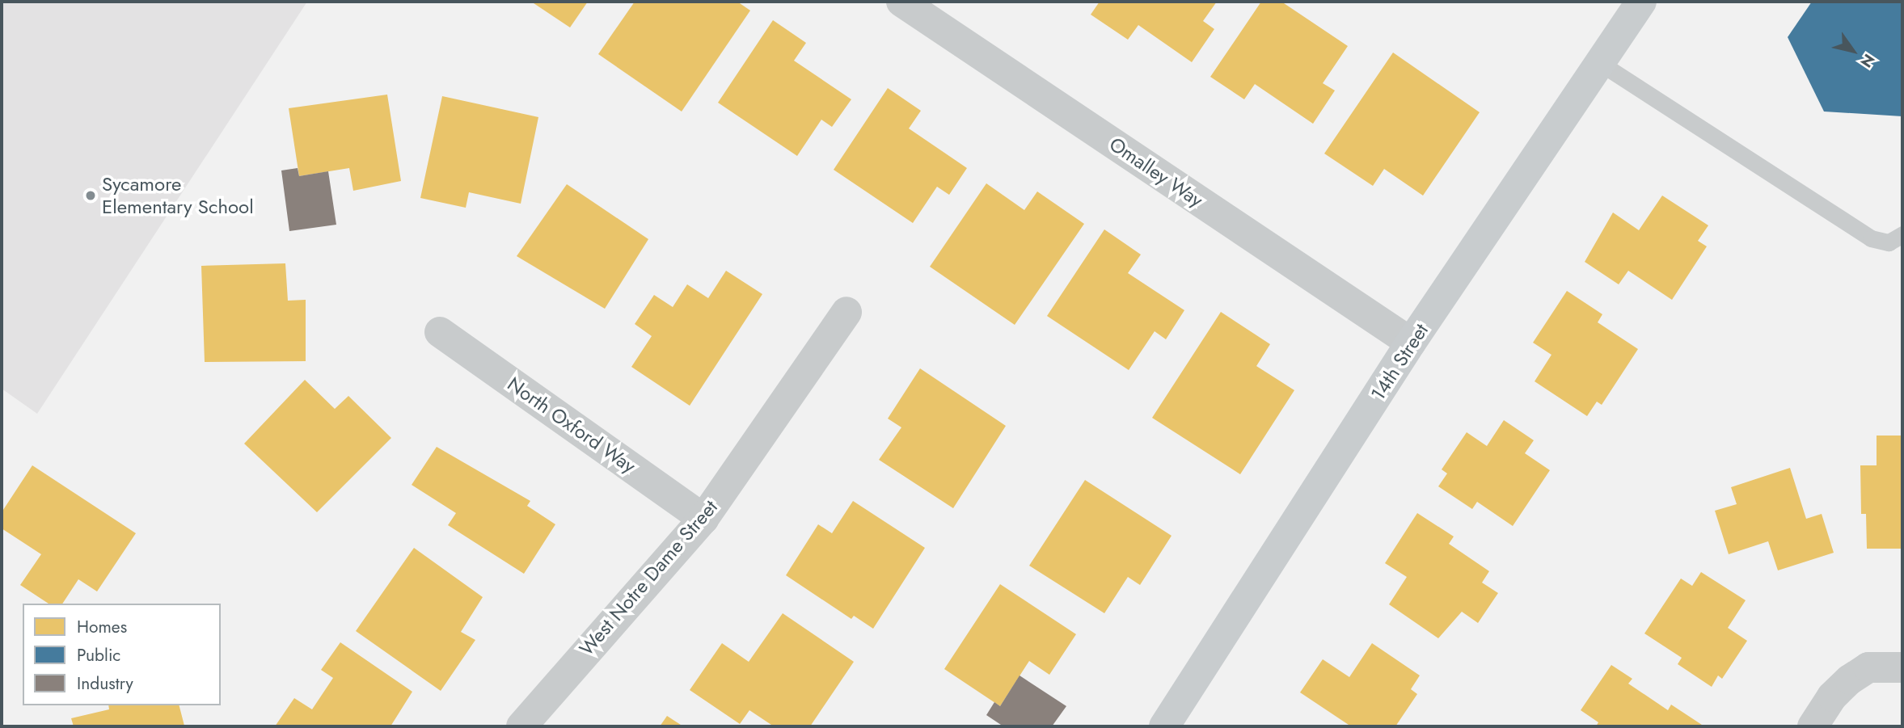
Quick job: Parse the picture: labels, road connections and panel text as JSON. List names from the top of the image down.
{
  "streets": {
    "street": [
      "Omalley Way",
      "14th Street",
      "North Oxford Way",
      "West Notre Dame Street"
    ]
  },
  "crossings": [
    ["Omalley Way", "14th Street"],
    ["North Oxford Way", "West Notre Dame Street"]
  ],
  "places": ["Sycamore Elementary School"],
  "legend": ["Homes", "Public", "Industry"],
  "north": "bottom right"
}
